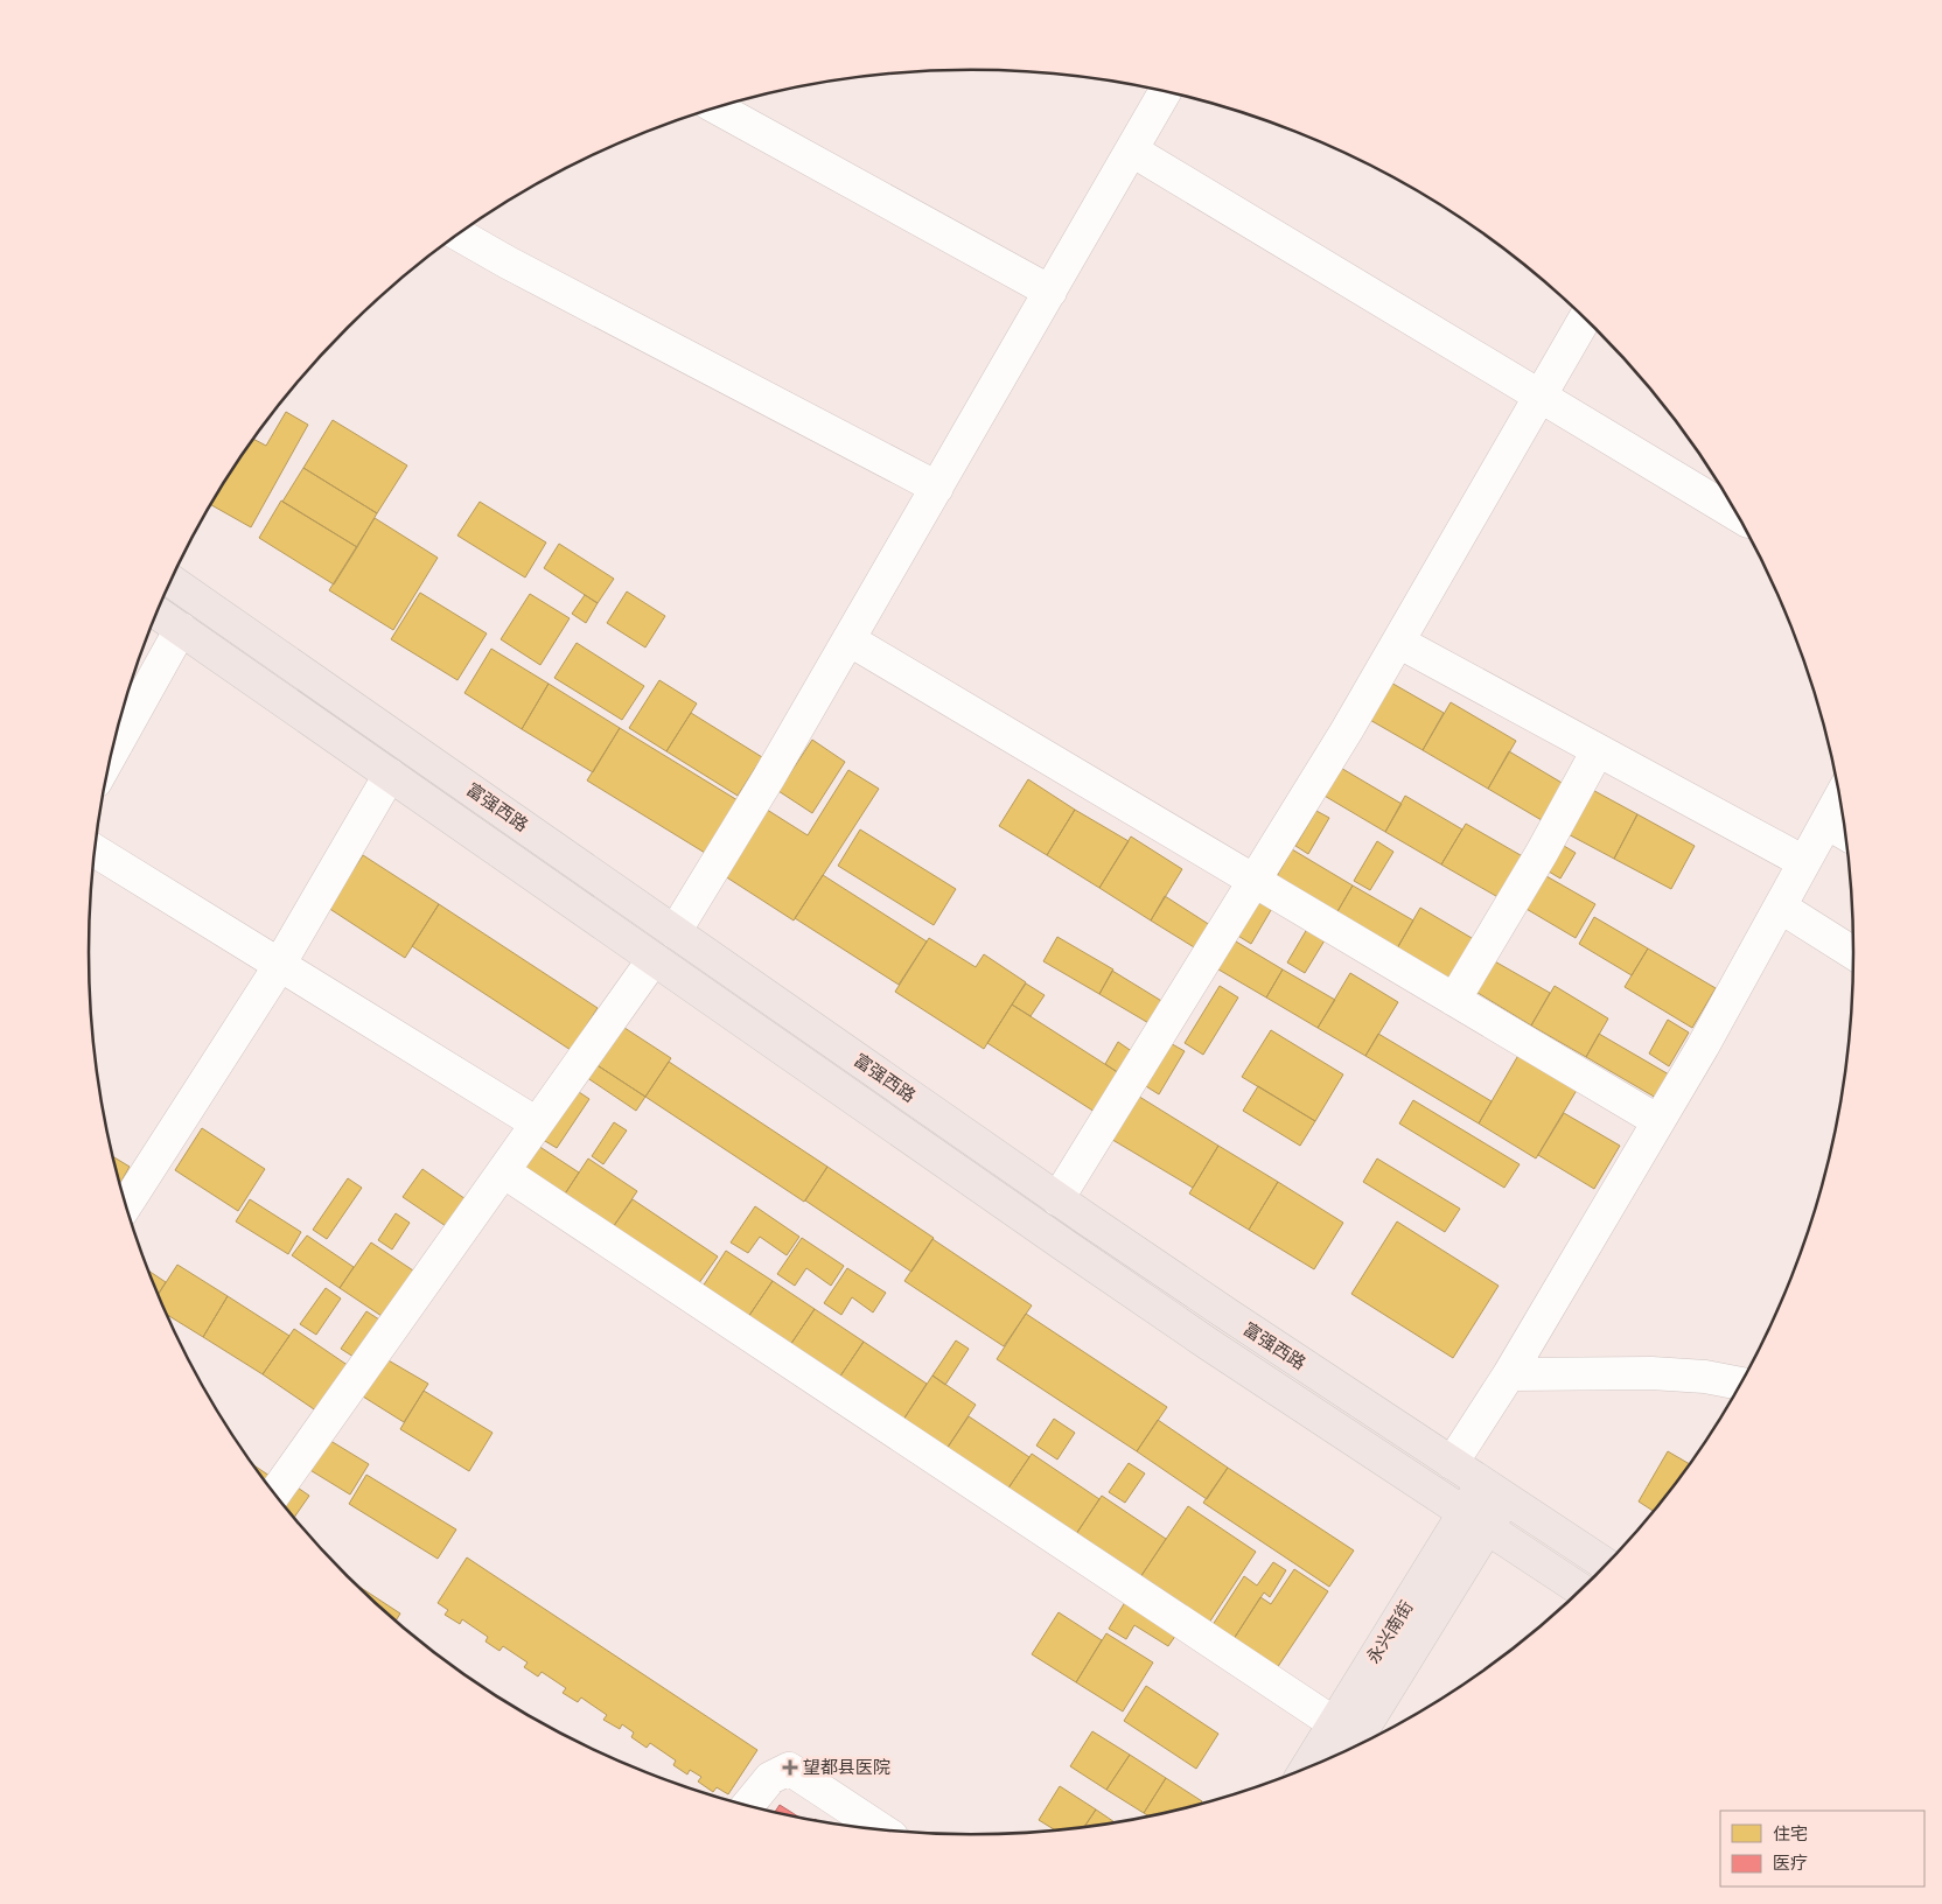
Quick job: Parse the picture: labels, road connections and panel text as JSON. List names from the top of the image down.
{
  "streets": {
    "main road": ["富强西路", "永兴南街"]
  },
  "crossings": [
    ["富强西路", "永兴南街"]
  ],
  "places": {
    "health": ["望都县医院"]
  },
  "legend": ["住宅", "医疗"]
}
